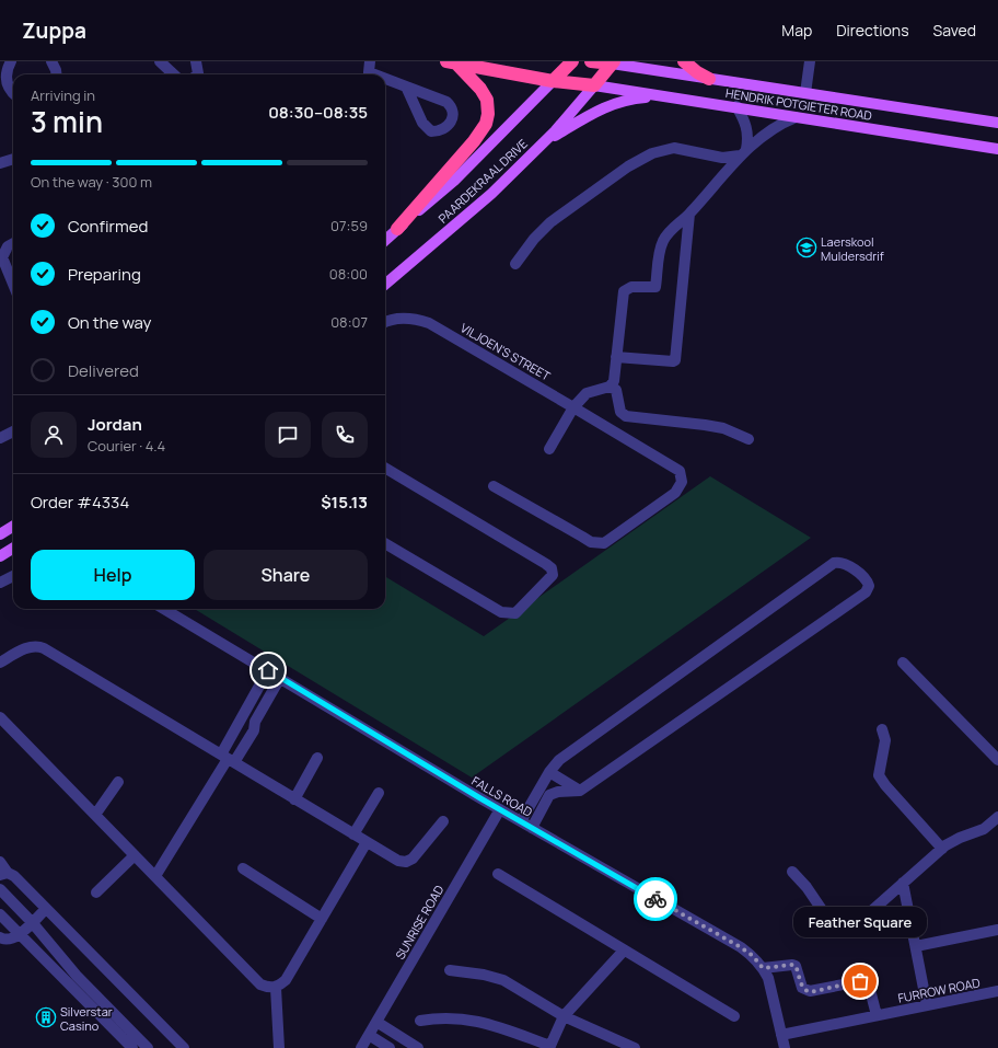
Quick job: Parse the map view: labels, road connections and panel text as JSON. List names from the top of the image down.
{
  "streets": {
    "main road": ["HENDRIK POTGIETER ROAD", "PAARDEKRAAL DRIVE"],
    "street": [
      "VILJOEN'S STREET",
      "FALLS ROAD",
      "SUNRISE ROAD",
      "FURROW ROAD"
    ]
  },
  "crossings": [
    ["HENDRIK POTGIETER ROAD", "PAARDEKRAAL DRIVE"],
    ["FALLS ROAD", "SUNRISE ROAD"],
    ["FALLS ROAD", "FURROW ROAD"]
  ],
  "places": {
    "school or university": ["Laerskool Muldersdrif"],
    "other": ["Feather Square"],
    "building": ["Silverstar Casino"]
  },
  "page": {
    "header": "Zuppa",
    "nav": ["Map", "Directions", "Saved"],
    "heading": ["3 min", "Arriving in", "08:30–08:35"],
    "panel": [
      "Jordan",
      "Courier · 4.4",
      "Order #4334",
      "$15.13"
    ],
    "bar": "On the way · 300 m",
    "list": [
      ["Confirmed", "07:59"],
      ["Preparing", "08:00"],
      ["On the way", "08:07"],
      "Delivered"
    ],
    "buttons": ["Help", "Share"],
    "bubble": "Feather Square"
  }
}
